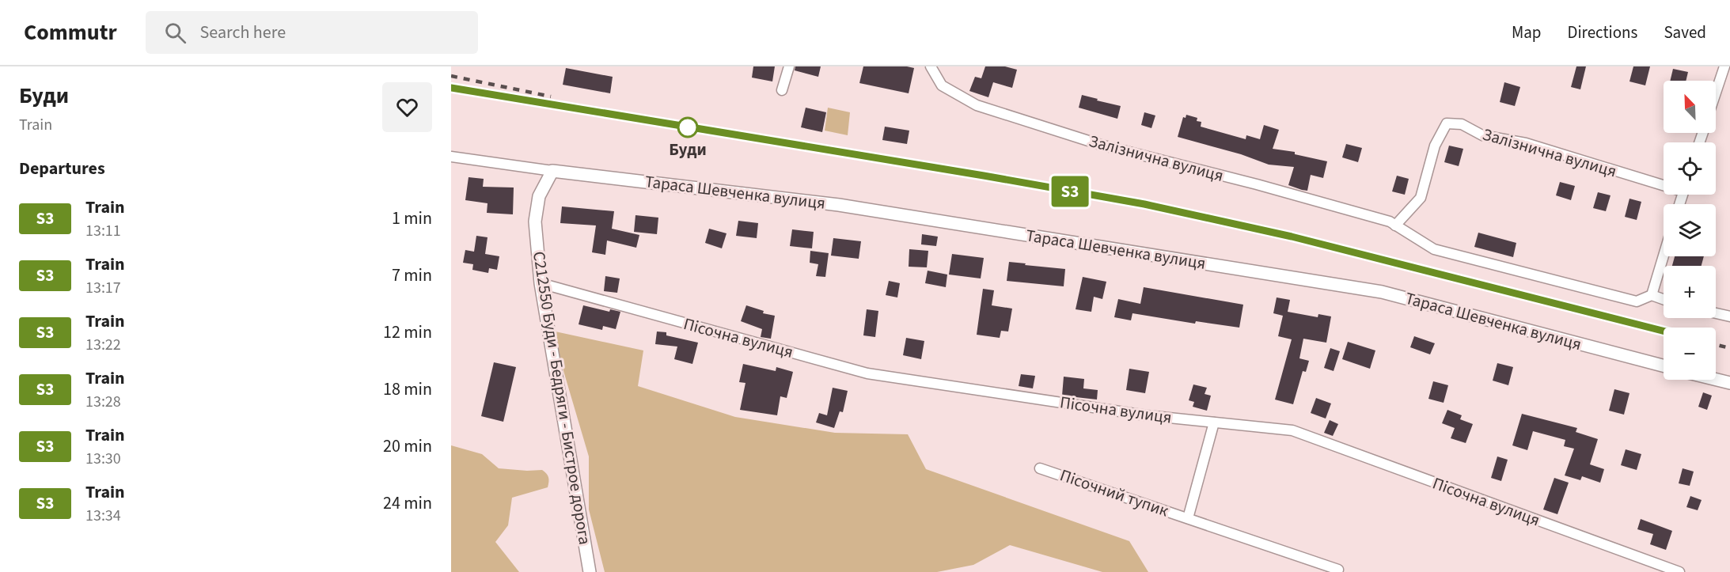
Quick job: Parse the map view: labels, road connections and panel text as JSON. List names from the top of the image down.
{
  "streets": {
    "street": [
      "Залізнична вулиця",
      "Тараса Шевченка вулиця",
      "Пісочна вулиця",
      "С212550 Буди - Бедряги - Бистрое дорога",
      "Пісочний тупик"
    ]
  },
  "crossings": [
    ["Тараса Шевченка вулиця", "С212550 Буди - Бедряги - Бистрое дорога"],
    ["Пісочна вулиця", "С212550 Буди - Бедряги - Бистрое дорога"],
    ["Пісочна вулиця", "Пісочний тупик"]
  ],
  "places": ["Буди"],
  "north": "top left",
  "page": {
    "header": "Commutr",
    "search": "Search here",
    "nav": ["Map", "Directions", "Saved"],
    "heading": [
      ["Буди", "Train"],
      "Departures"
    ],
    "on_map": "S3",
    "map_buttons": ["+", "−"],
    "list": [
      {
        "mark": "S3",
        "name": "Train",
        "note": "13:11",
        "value": "1 min"
      },
      {
        "mark": "S3",
        "name": "Train",
        "note": "13:17",
        "value": "7 min"
      },
      {
        "mark": "S3",
        "name": "Train",
        "note": "13:22",
        "value": "12 min"
      },
      {
        "mark": "S3",
        "name": "Train",
        "note": "13:28",
        "value": "18 min"
      },
      {
        "mark": "S3",
        "name": "Train",
        "note": "13:30",
        "value": "20 min"
      },
      {
        "mark": "S3",
        "name": "Train",
        "note": "13:34",
        "value": "24 min"
      }
    ]
  }
}
